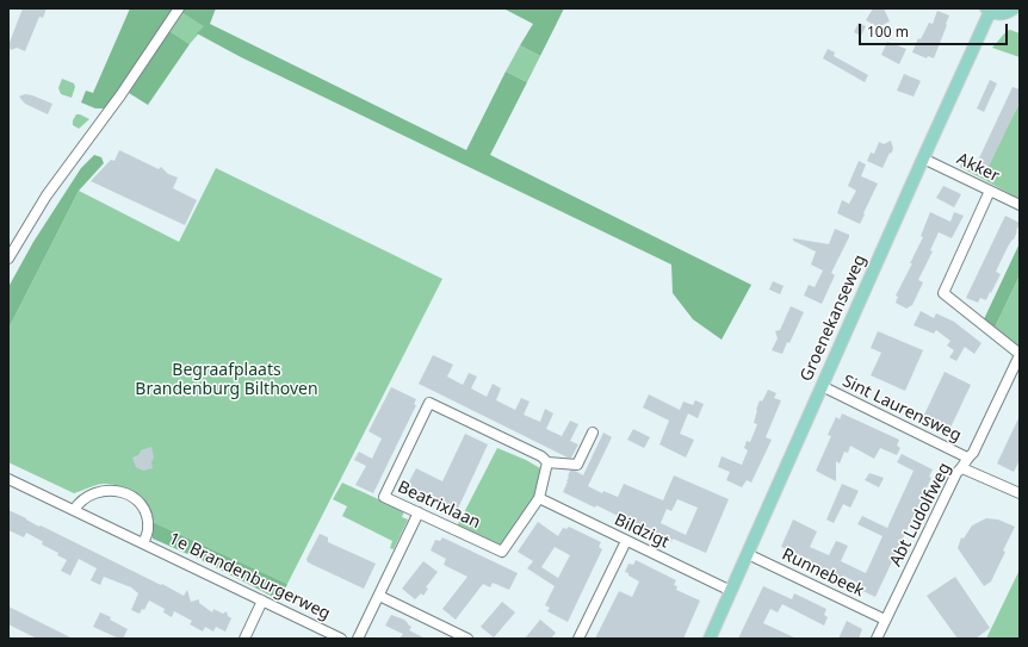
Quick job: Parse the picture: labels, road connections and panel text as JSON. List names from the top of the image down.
{
  "streets": {
    "main road": ["Groenekanseweg"],
    "street": [
      "Akker",
      "Sint Laurensweg",
      "Beatrixlaan",
      "Abt Ludolfweg",
      "Bildzigt",
      "Runnebeek",
      "1e Brandenburgerweg"
    ]
  },
  "crossings": [
    ["Akker", "Groenekanseweg"],
    ["Groenekanseweg", "Sint Laurensweg"],
    ["Groenekanseweg", "Bildzigt"],
    ["Groenekanseweg", "Runnebeek"],
    ["Sint Laurensweg", "Abt Ludolfweg"],
    ["Beatrixlaan", "Bildzigt"],
    ["Abt Ludolfweg", "Runnebeek"]
  ],
  "parks": ["Begraafplaats Brandenburg Bilthoven"],
  "scale_bar": "100 m"
}
